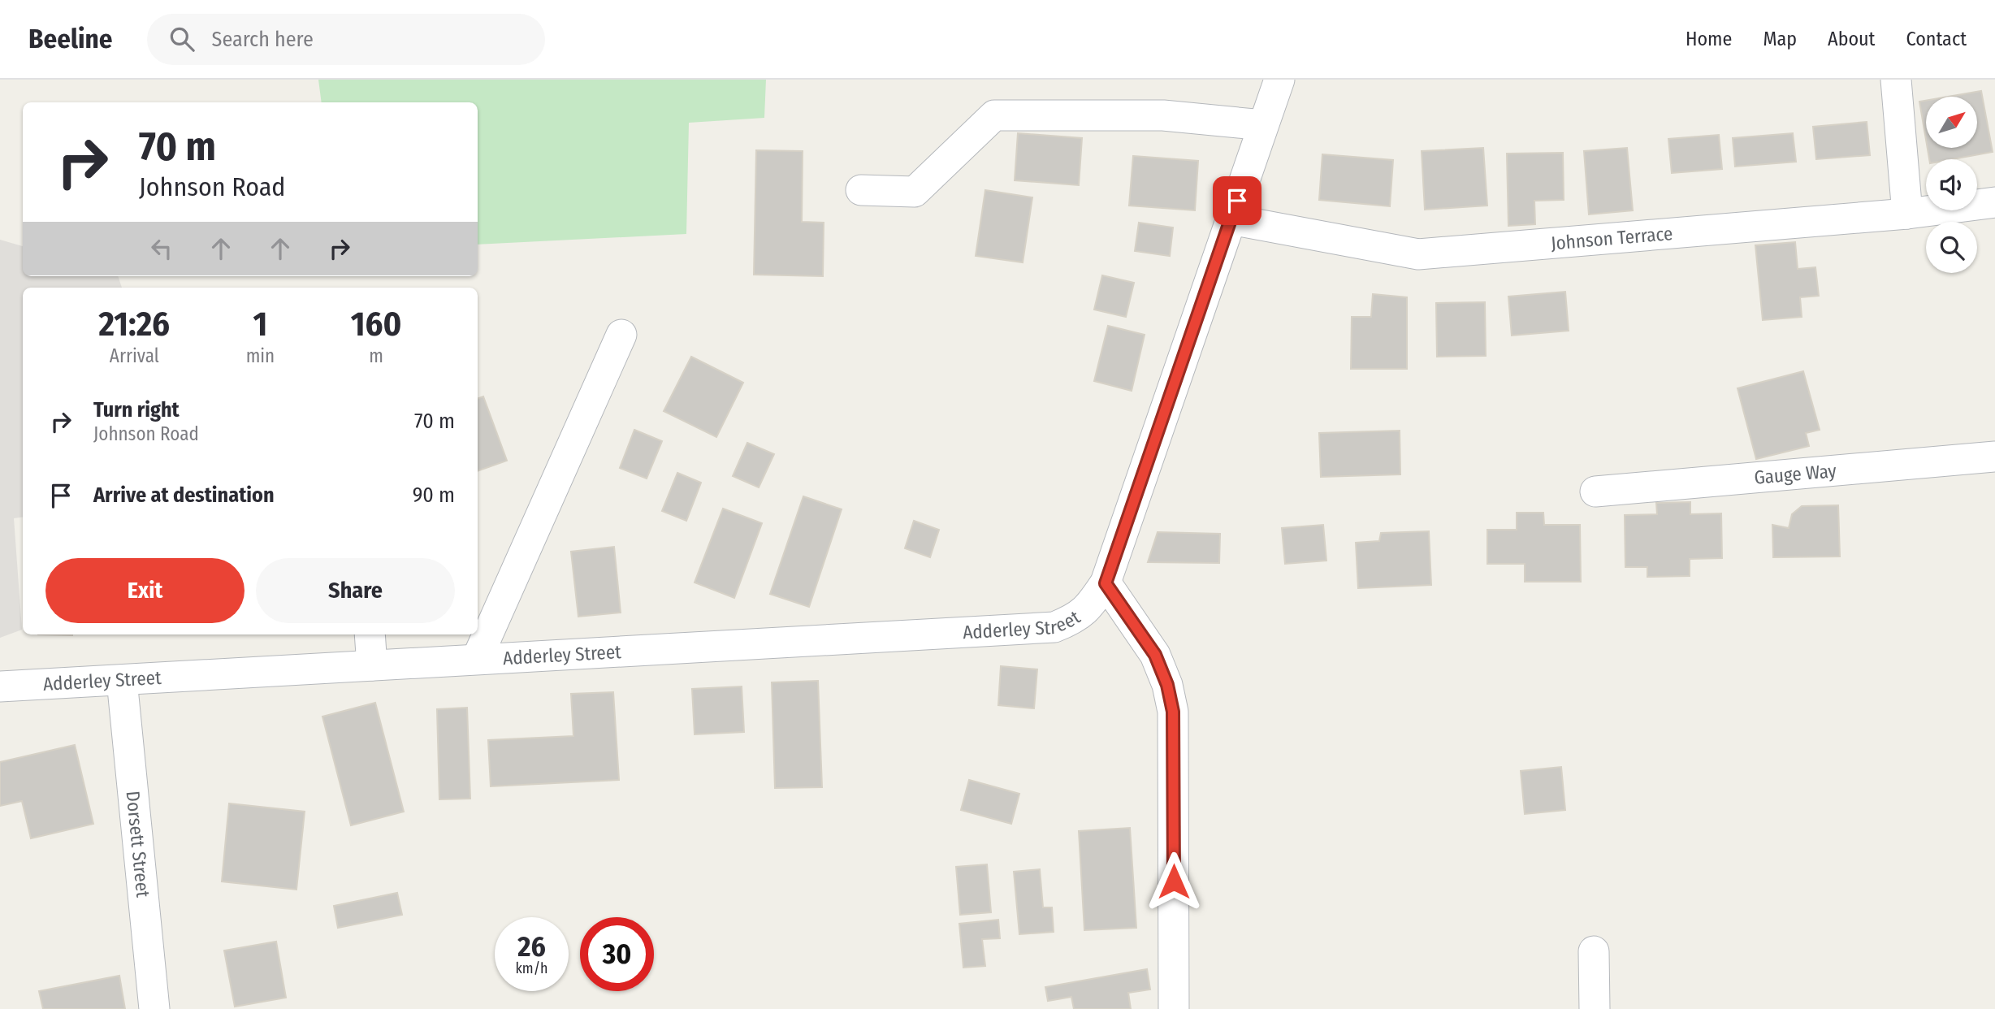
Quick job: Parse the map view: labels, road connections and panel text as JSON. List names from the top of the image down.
{
  "streets": {
    "street": [
      "Johnson Terrace",
      "Gauge Way",
      "Adderley Street",
      "Dorsett Street"
    ]
  },
  "crossings": [
    ["Johnson Terrace", "Adderley Street"],
    ["Adderley Street", "Dorsett Street"]
  ],
  "north": "top right",
  "page": {
    "header": "Beeline",
    "search": "Search here",
    "nav": [
      "Home",
      "Map",
      "About",
      "Contact"
    ],
    "turn": ["70 m", "Johnson Road"],
    "eta": [
      "21:26",
      "Arrival",
      "1",
      "min",
      "160",
      "m"
    ],
    "list": [
      {
        "name": "Turn right",
        "note": "Johnson Road",
        "value": "70 m"
      },
      {
        "name": "Arrive at destination",
        "value": "90 m"
      }
    ],
    "buttons": ["Exit", "Share"],
    "speed": "26 km/h",
    "limit": "30"
  }
}
